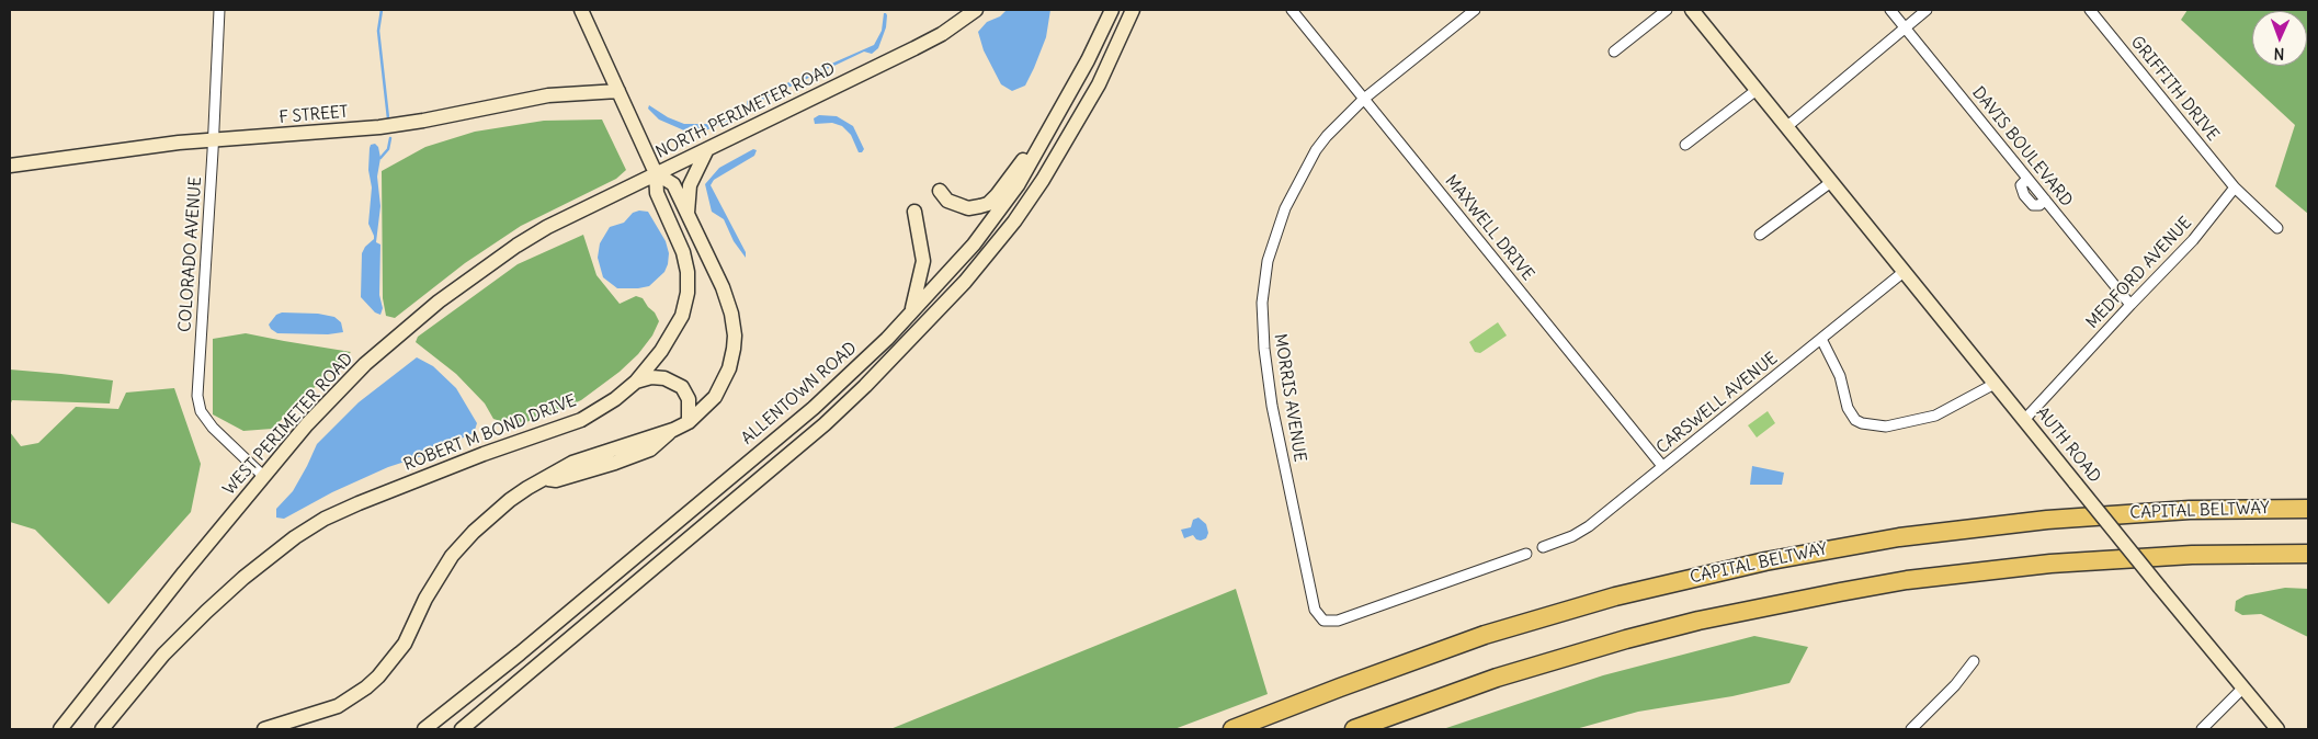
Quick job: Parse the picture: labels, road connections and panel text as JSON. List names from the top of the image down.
{
  "streets": {
    "highway": ["CAPITAL BELTWAY"],
    "street": [
      "GRIFFITH DRIVE",
      "NORTH PERIMETER ROAD",
      "F STREET",
      "DAVIS BOULEVARD",
      "MAXWELL DRIVE",
      "COLORADO AVENUE",
      "MEDFORD AVENUE",
      "ALLENTOWN ROAD",
      "MORRIS AVENUE",
      "CARSWELL AVENUE",
      "WEST PERIMETER ROAD",
      "ROBERT M BOND DRIVE",
      "AUTH ROAD"
    ]
  },
  "crossings": [
    ["GRIFFITH DRIVE", "MEDFORD AVENUE"],
    ["NORTH PERIMETER ROAD", "WEST PERIMETER ROAD"],
    ["NORTH PERIMETER ROAD", "ROBERT M BOND DRIVE"],
    ["F STREET", "COLORADO AVENUE"],
    ["DAVIS BOULEVARD", "MEDFORD AVENUE"],
    ["MAXWELL DRIVE", "MORRIS AVENUE"],
    ["MAXWELL DRIVE", "CARSWELL AVENUE"],
    ["COLORADO AVENUE", "WEST PERIMETER ROAD"],
    ["MEDFORD AVENUE", "AUTH ROAD"],
    ["CARSWELL AVENUE", "AUTH ROAD"],
    ["WEST PERIMETER ROAD", "ROBERT M BOND DRIVE"]
  ],
  "north": "bottom"
}
